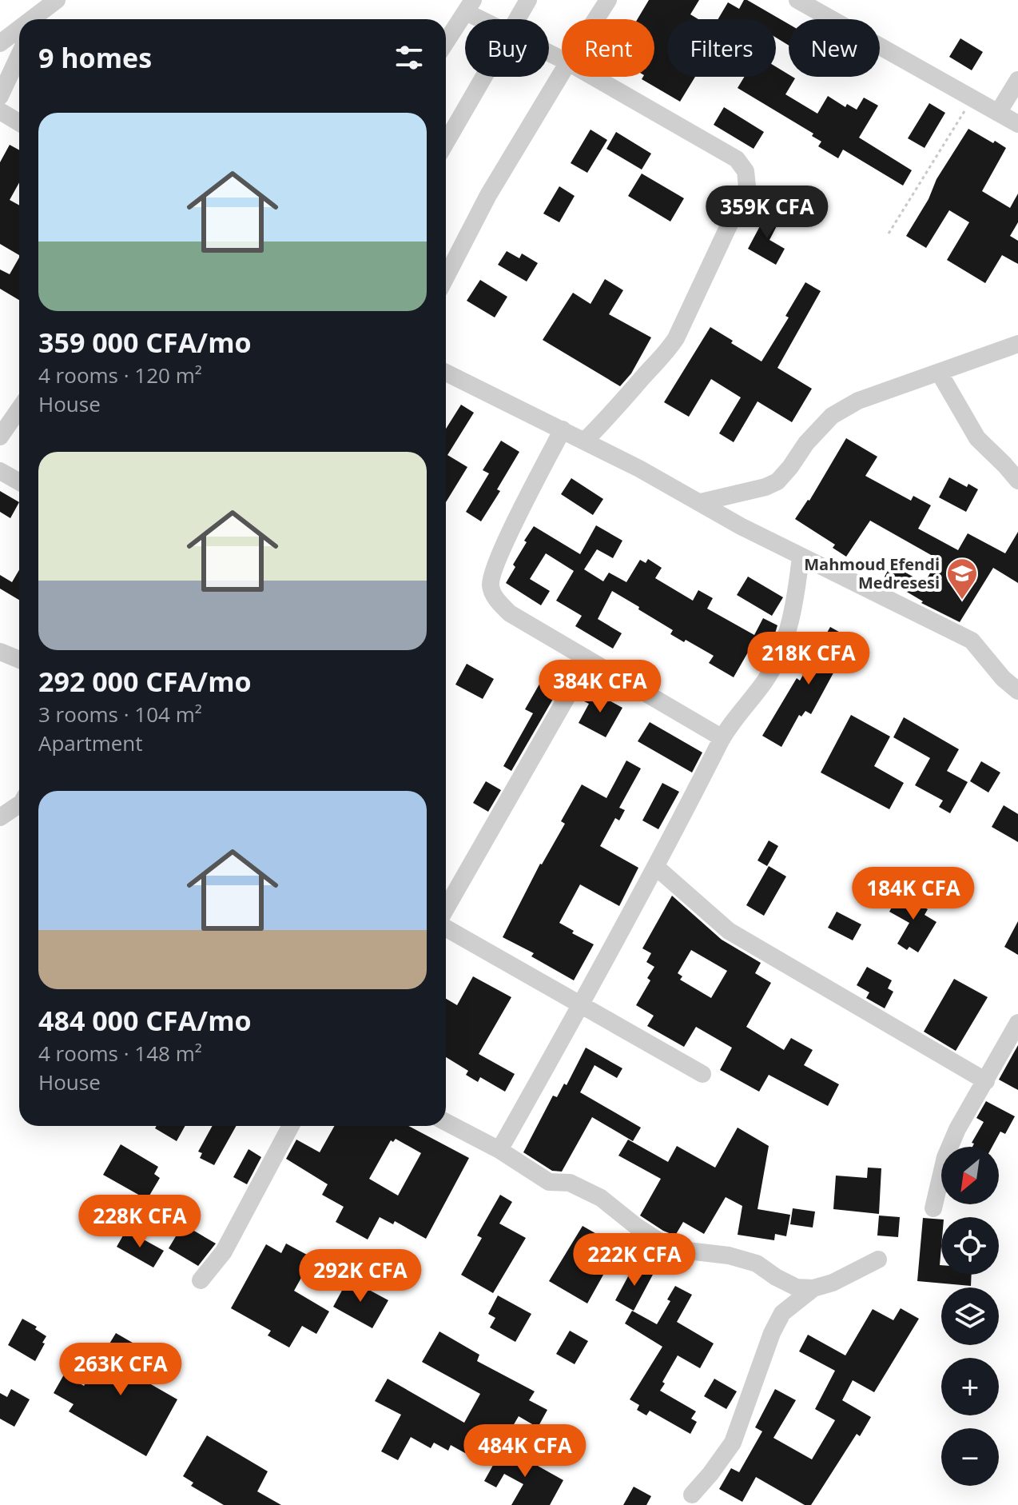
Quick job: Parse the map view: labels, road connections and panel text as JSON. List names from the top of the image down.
{
  "places": {
    "school or university": ["Mahmoud Efendi Medresesi"]
  },
  "north": "bottom left",
  "page": {
    "chip": [
      "Buy",
      "Rent",
      "Filters",
      "New"
    ],
    "heading": "9 homes",
    "list": [
      {
        "name": "359 000 CFA/mo",
        "note": "4 rooms · 120 m² · House"
      },
      {
        "name": "292 000 CFA/mo",
        "note": "3 rooms · 104 m² · Apartment"
      },
      {
        "name": "484 000 CFA/mo",
        "note": "4 rooms · 148 m² · House"
      }
    ],
    "price": [
      "359K CFA",
      "218K CFA",
      "384K CFA",
      "184K CFA",
      "228K CFA",
      "222K CFA",
      "292K CFA",
      "263K CFA",
      "484K CFA"
    ],
    "map_buttons": ["+", "−"]
  }
}
